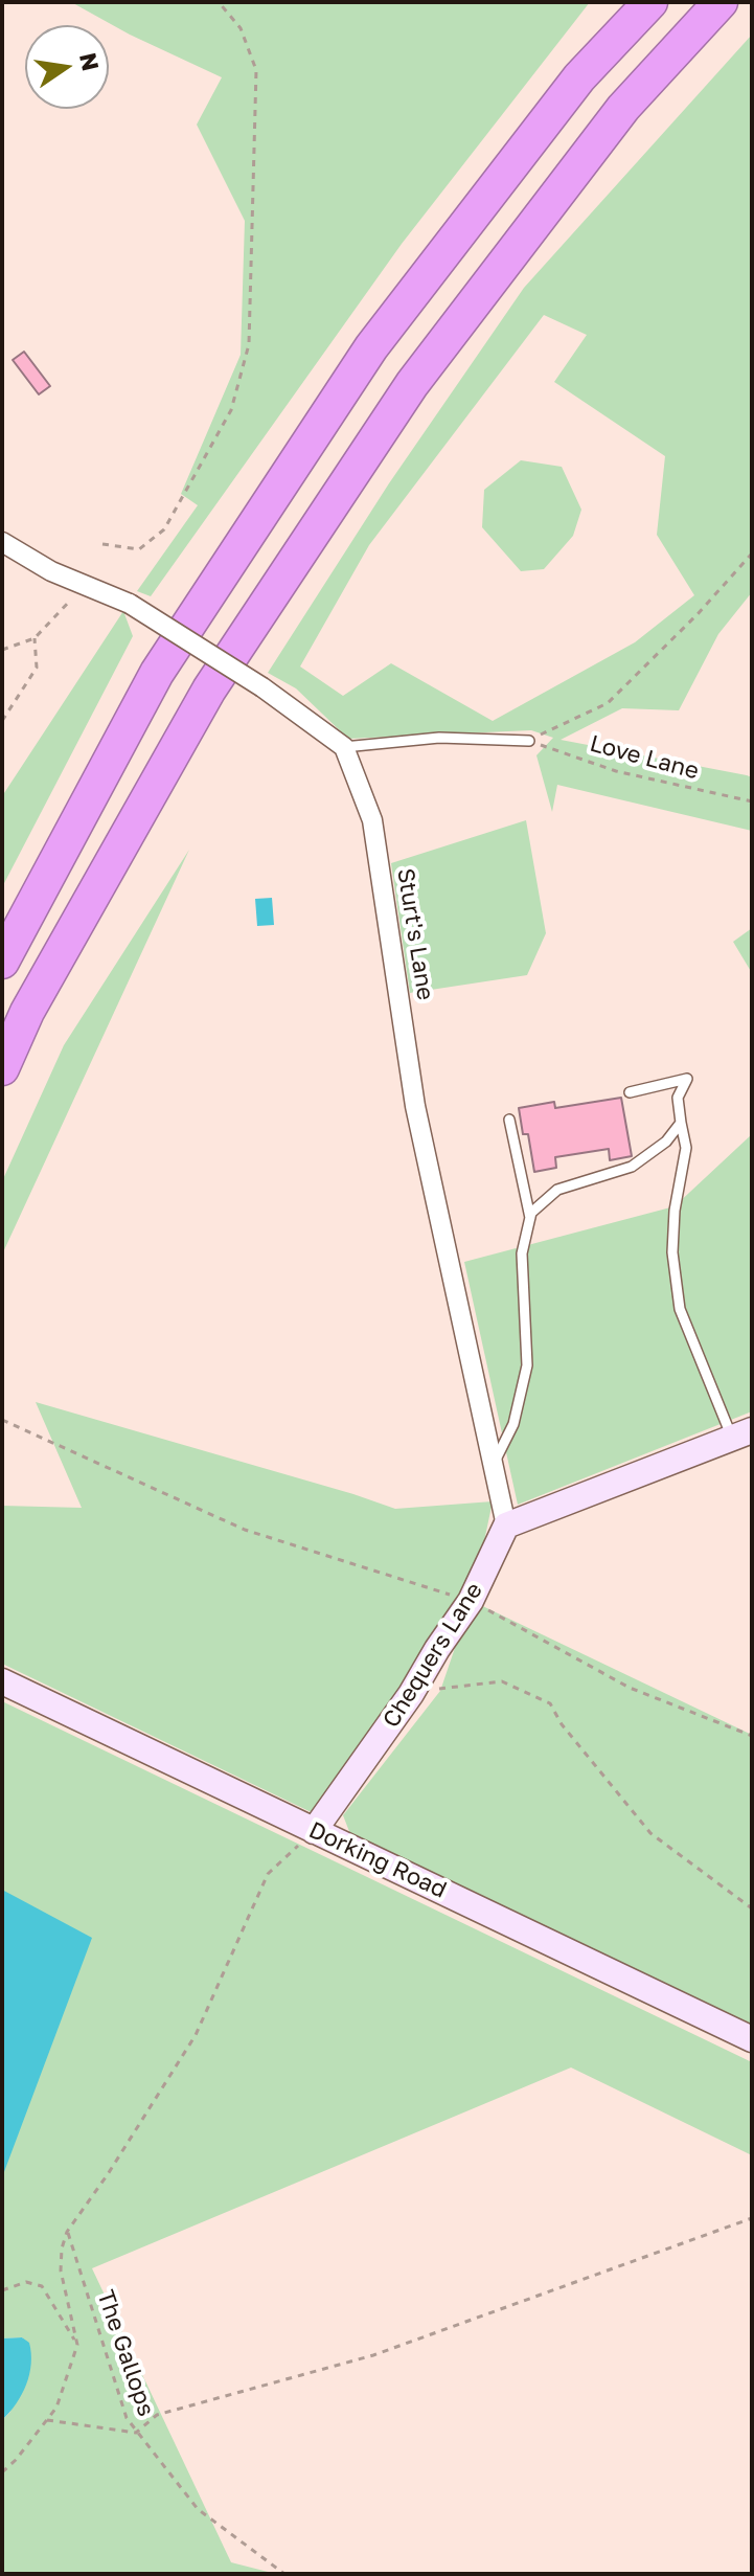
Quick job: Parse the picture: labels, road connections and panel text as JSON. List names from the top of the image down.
{
  "streets": {
    "main road": ["Chequers Lane", "Dorking Road"],
    "street": ["Sturt's Lane"],
    "path": ["Love Lane", "The Gallops"]
  },
  "crossings": [
    ["Sturt's Lane", "Chequers Lane"],
    ["Chequers Lane", "Dorking Road"]
  ],
  "north": "right"
}
